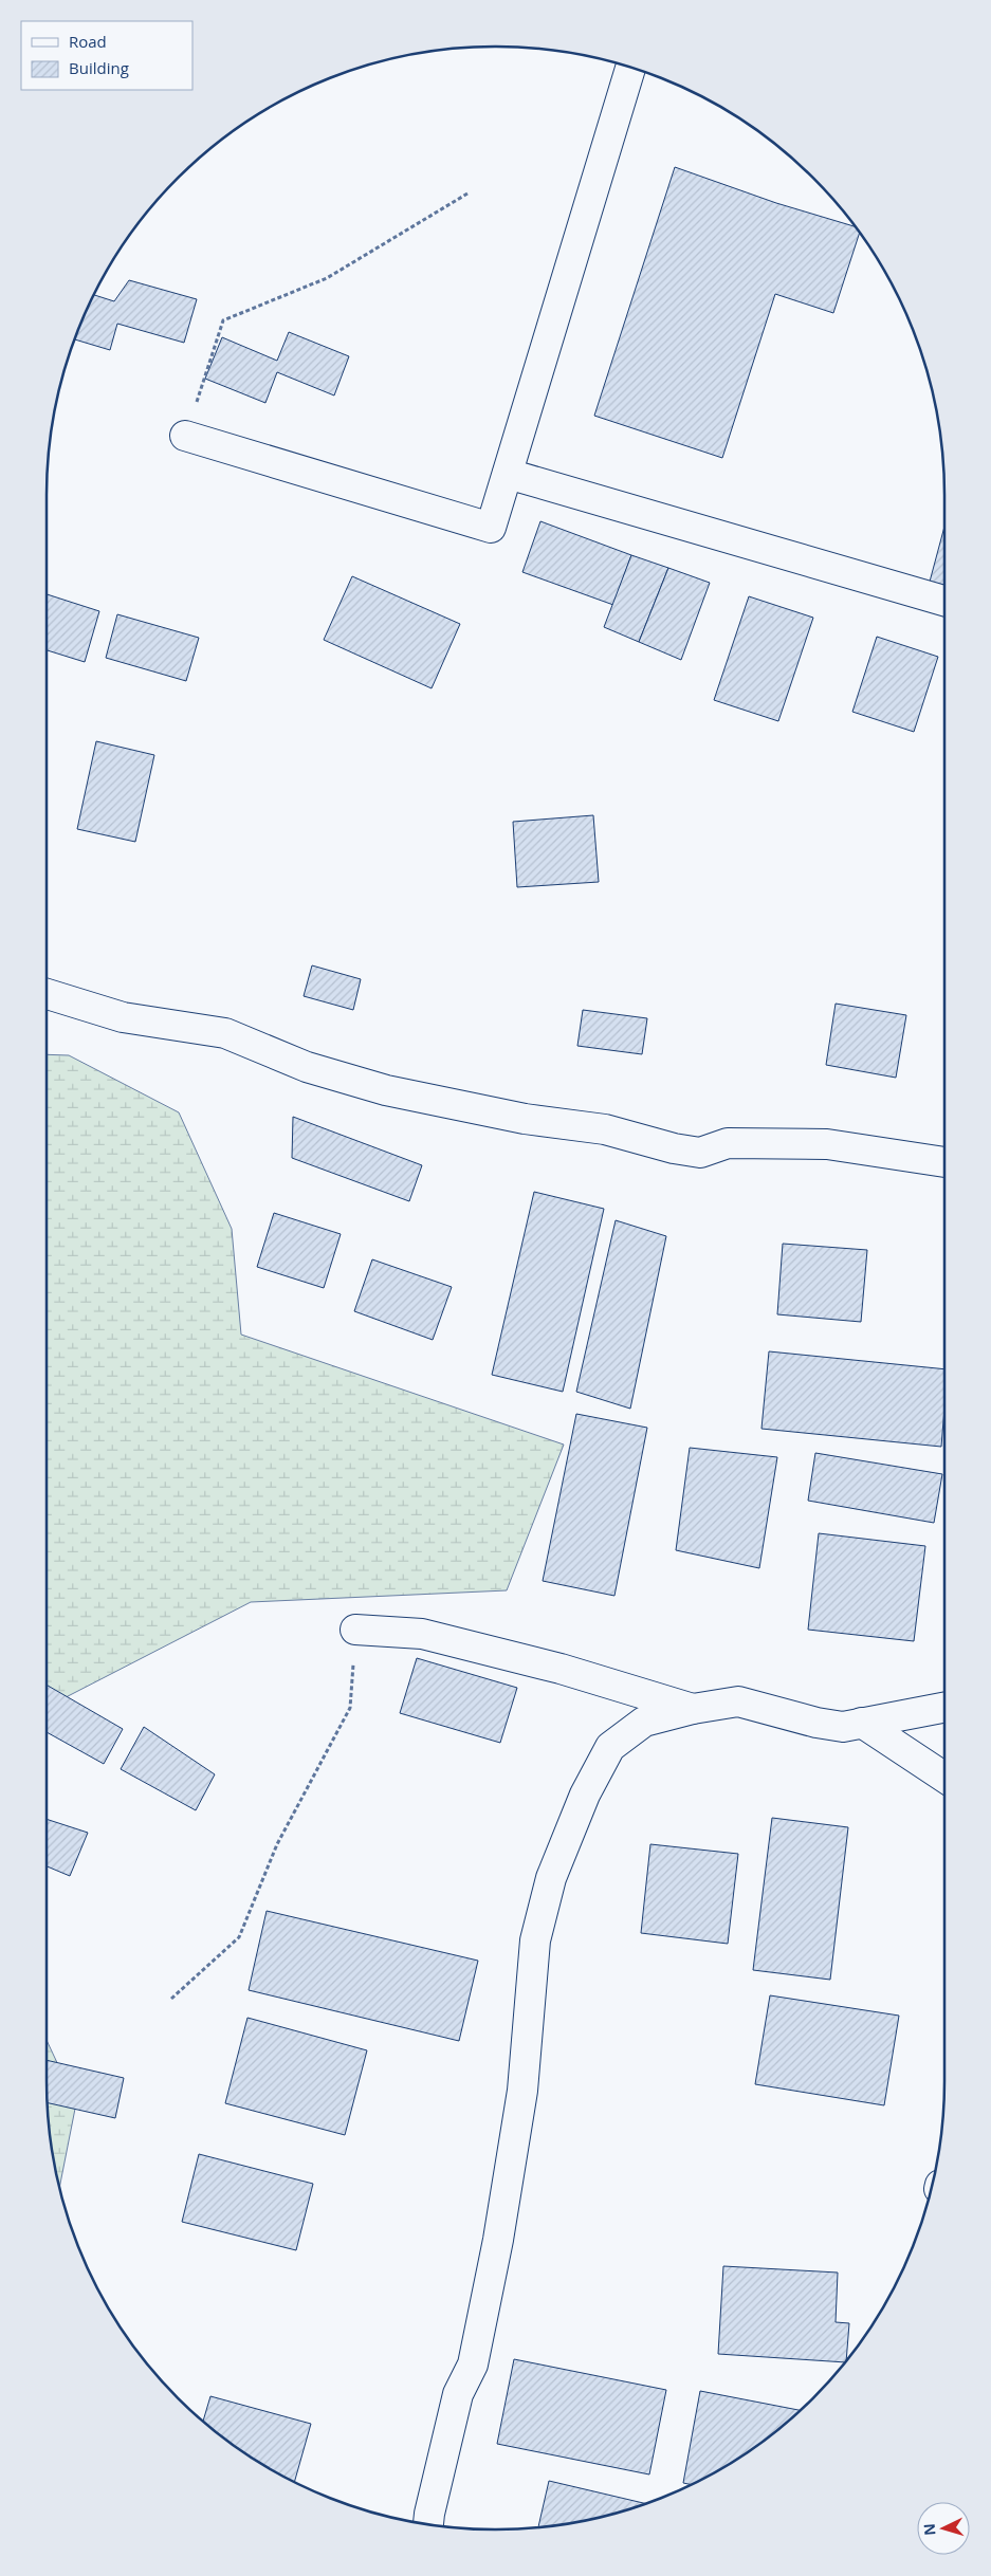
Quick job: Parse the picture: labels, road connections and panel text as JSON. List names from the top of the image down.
{
  "legend": ["Road", "Building"],
  "north": "left"
}
